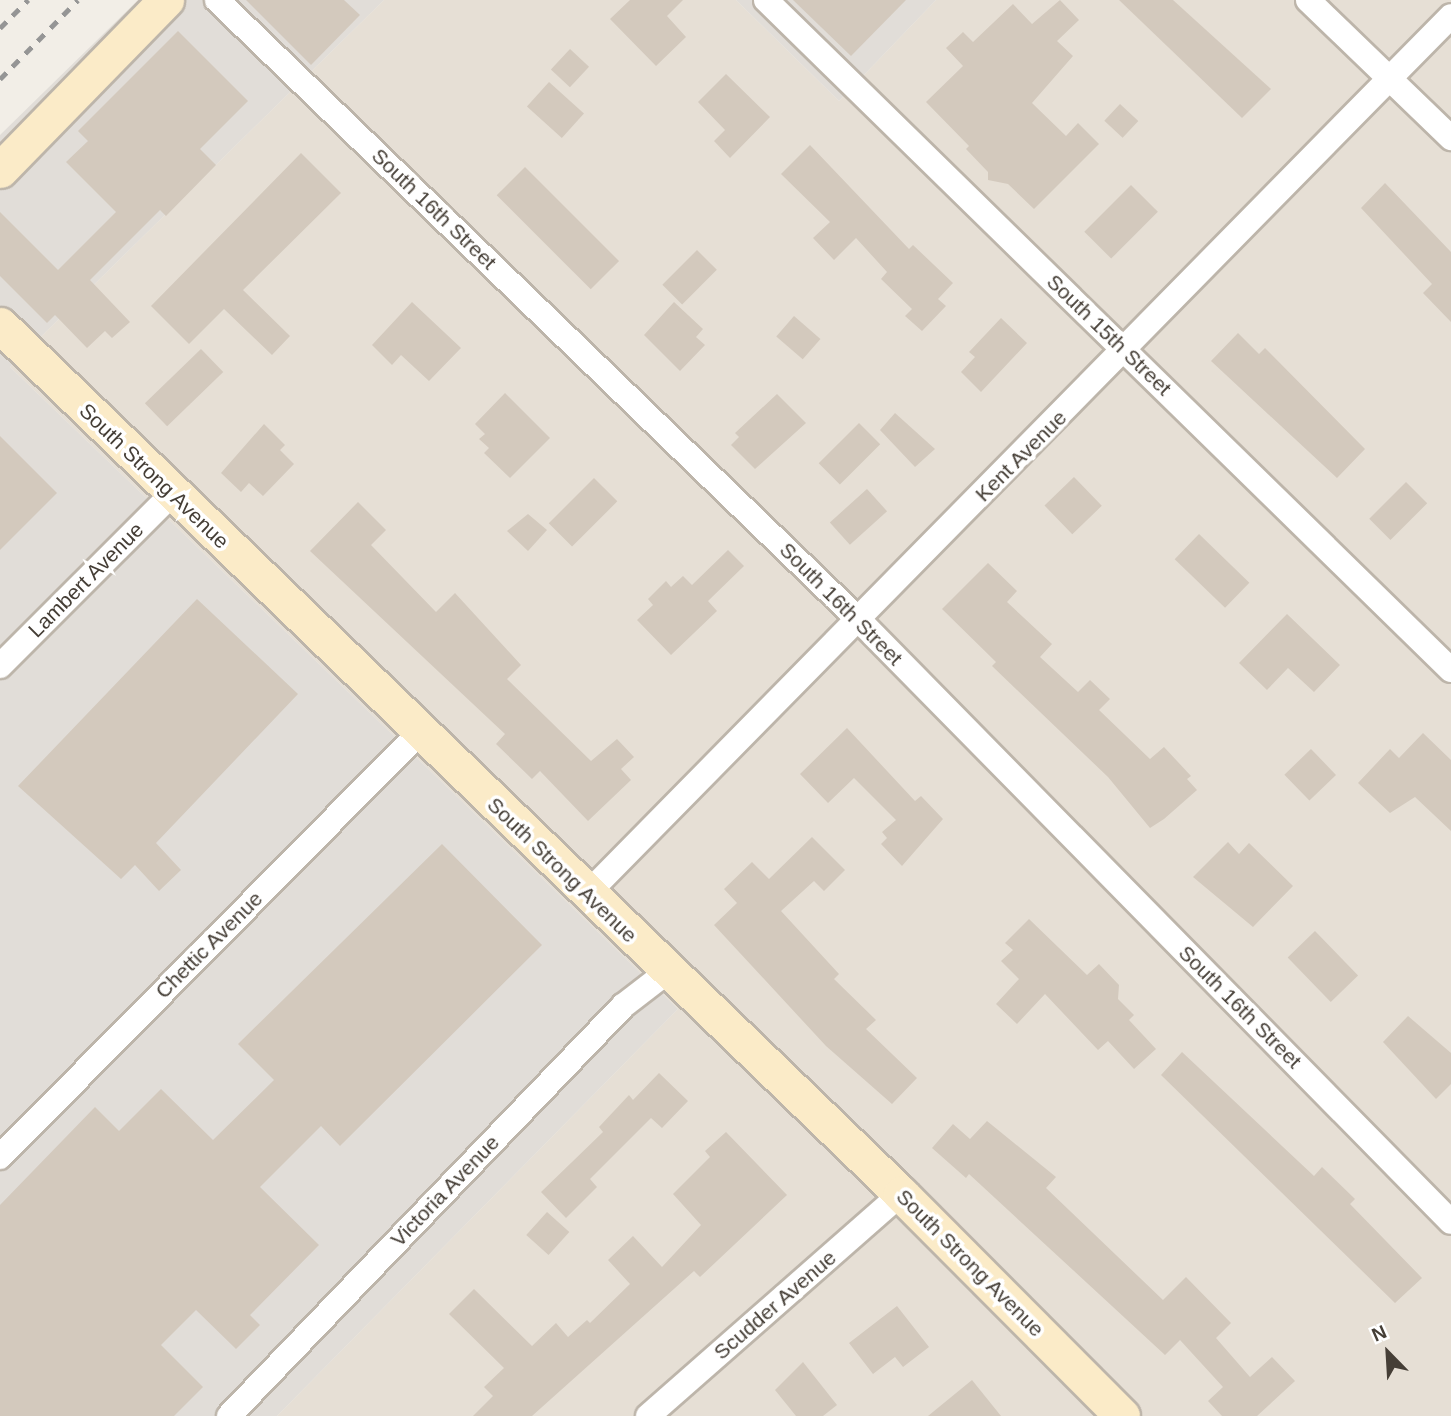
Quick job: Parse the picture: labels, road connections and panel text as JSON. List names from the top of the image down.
{
  "streets": {
    "street": [
      "South 16th Street",
      "South 15th Street",
      "Kent Avenue",
      "South Strong Avenue",
      "Lambert Avenue",
      "Chettic Avenue",
      "Victoria Avenue",
      "Scudder Avenue"
    ]
  },
  "crossings": [
    ["South 16th Street", "Kent Avenue"],
    ["South 15th Street", "Kent Avenue"],
    ["Kent Avenue", "South Strong Avenue"],
    ["South Strong Avenue", "Lambert Avenue"],
    ["South Strong Avenue", "Chettic Avenue"],
    ["South Strong Avenue", "Victoria Avenue"],
    ["South Strong Avenue", "Scudder Avenue"]
  ],
  "north": "top left"
}
